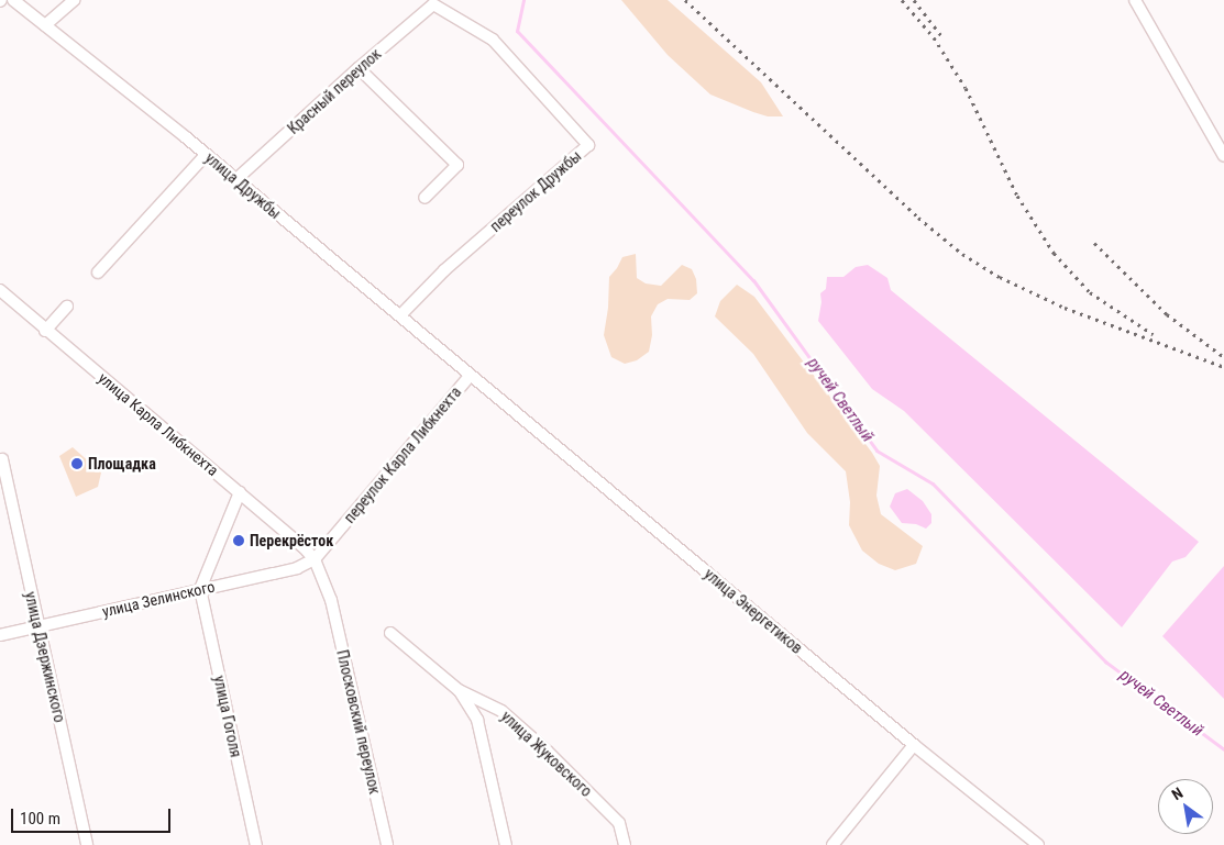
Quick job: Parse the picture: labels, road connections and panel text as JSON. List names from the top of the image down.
{
  "streets": {
    "street": [
      "Красный переулок",
      "улица Дружбы",
      "переулок Дружбы",
      "улица Карла Либкнехта",
      "переулок Карла Либкнехта",
      "улица Зелинского",
      "улица Энергетиков",
      "улица Дзержинского",
      "улица Гоголя",
      "Плосковский переулок",
      "улица Жуковского"
    ]
  },
  "crossings": [
    ["Красный переулок", "улица Дружбы"],
    ["Красный переулок", "переулок Дружбы"],
    ["улица Дружбы", "переулок Дружбы"],
    ["улица Дружбы", "переулок Карла Либкнехта"],
    ["улица Дружбы", "улица Энергетиков"],
    ["улица Карла Либкнехта", "переулок Карла Либкнехта"],
    ["улица Карла Либкнехта", "улица Зелинского"],
    ["улица Карла Либкнехта", "Плосковский переулок"],
    ["переулок Карла Либкнехта", "улица Зелинского"],
    ["переулок Карла Либкнехта", "улица Энергетиков"],
    ["переулок Карла Либкнехта", "Плосковский переулок"],
    ["улица Зелинского", "улица Дзержинского"],
    ["улица Зелинского", "улица Гоголя"],
    ["улица Зелинского", "Плосковский переулок"]
  ],
  "water": ["ручей Светлый"],
  "places": ["Площадка", "Перекрёсток"],
  "scale_bar": "100 m",
  "north": "top left"
}
